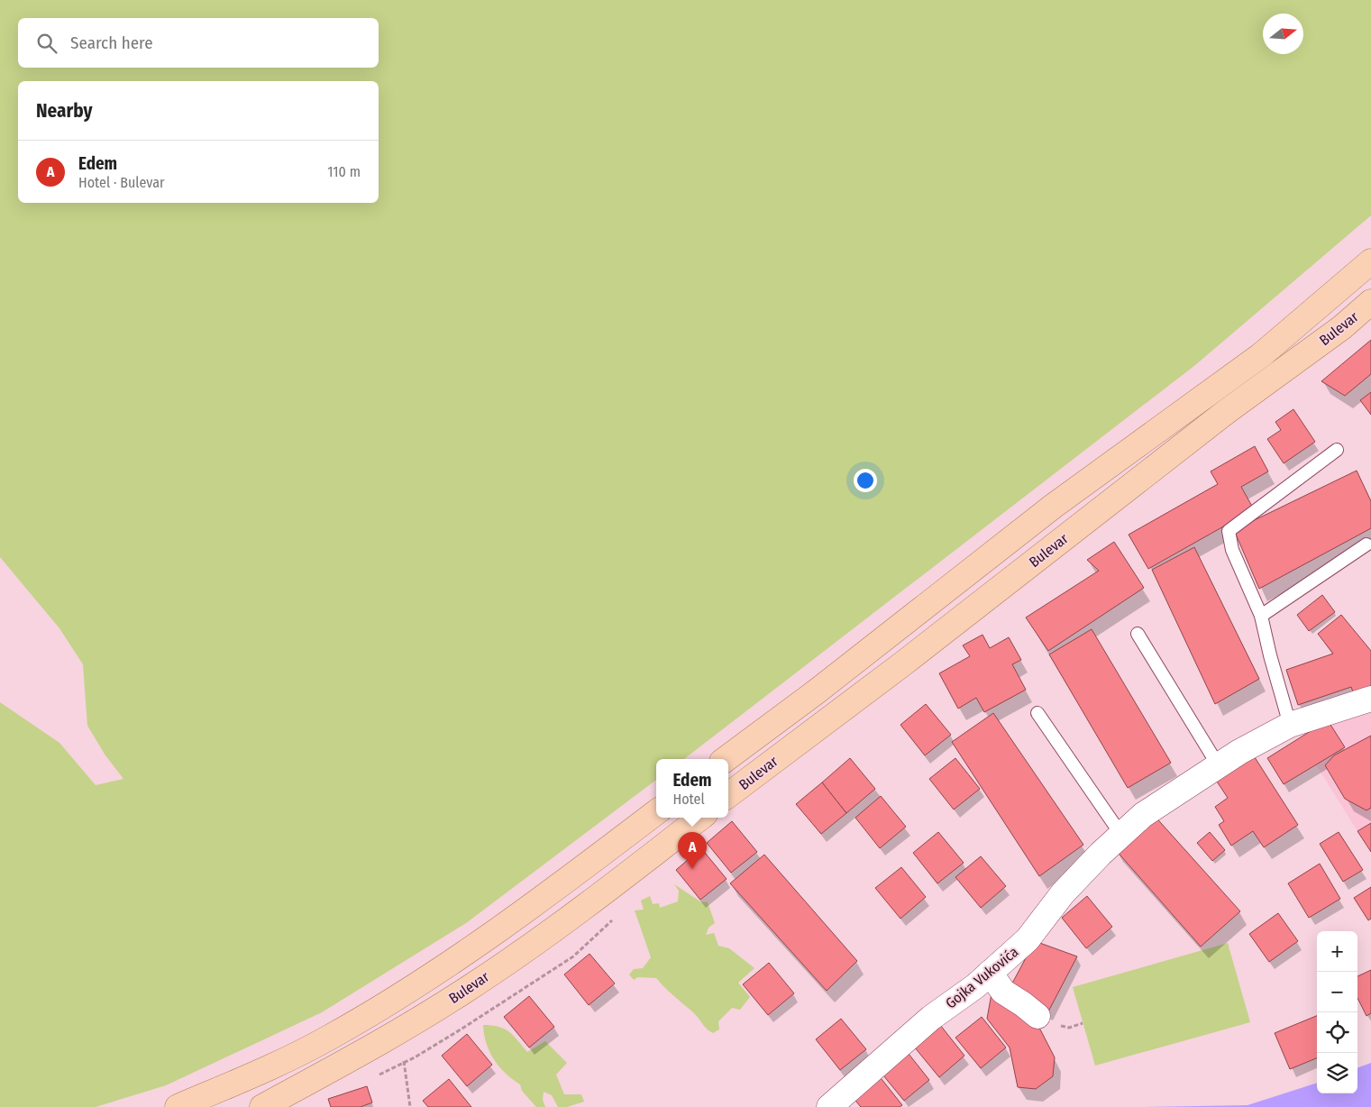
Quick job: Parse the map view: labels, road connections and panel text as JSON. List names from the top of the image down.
{
  "streets": {
    "main road": ["Bulevar"],
    "street": ["Gojka Vukovića"]
  },
  "north": "right",
  "page": {
    "search": "Search here",
    "heading": "Nearby",
    "list": [
      {
        "mark": "A",
        "name": "Edem",
        "note": "Hotel · Bulevar",
        "value": "110 m"
      }
    ],
    "popup": ["Edem", "Hotel"],
    "pins": "A",
    "map_buttons": ["+", "−"]
  }
}
